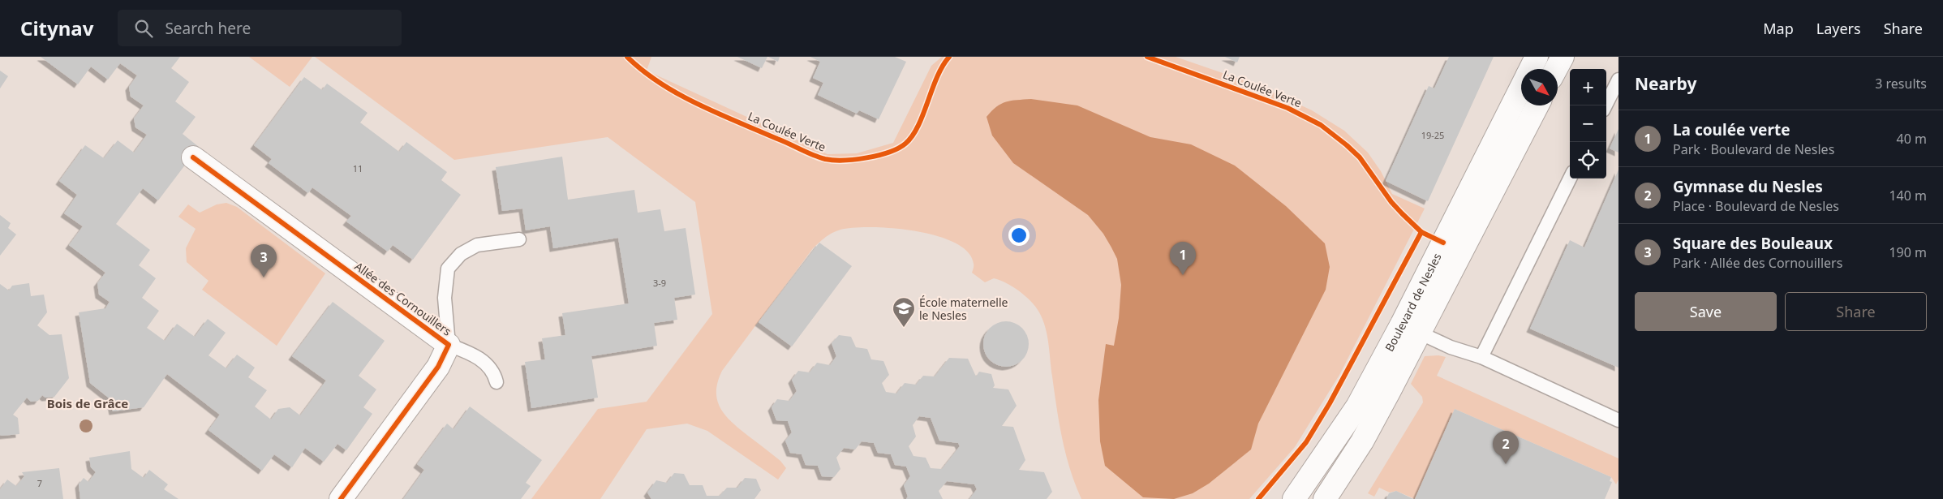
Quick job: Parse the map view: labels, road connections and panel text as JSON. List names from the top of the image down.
{
  "streets": {
    "street": ["Allée des Cornouillers", "Boulevard de Nesles"],
    "cycle path": ["La Coulée Verte"]
  },
  "districts": ["Bois de Grâce"],
  "places": {
    "school or university": ["École maternelle le Nesles"]
  },
  "house_numbers": [
    "19-25",
    "11",
    "3-9",
    "7"
  ],
  "north": "bottom right",
  "page": {
    "header": "Citynav",
    "search": "Search here",
    "nav": ["Map", "Layers", "Share"],
    "heading": ["Nearby", "3 results"],
    "map_buttons": ["+", "−"],
    "list": [
      {
        "mark": "1",
        "name": "La coulée verte",
        "note": "Park · Boulevard de Nesles",
        "value": "40 m"
      },
      {
        "mark": "2",
        "name": "Gymnase du Nesles",
        "note": "Place · Boulevard de Nesles",
        "value": "140 m"
      },
      {
        "mark": "3",
        "name": "Square des Bouleaux",
        "note": "Park · Allée des Cornouillers",
        "value": "190 m"
      }
    ],
    "pins": ["1", "3", "2"],
    "buttons": ["Save", "Share"]
  }
}
